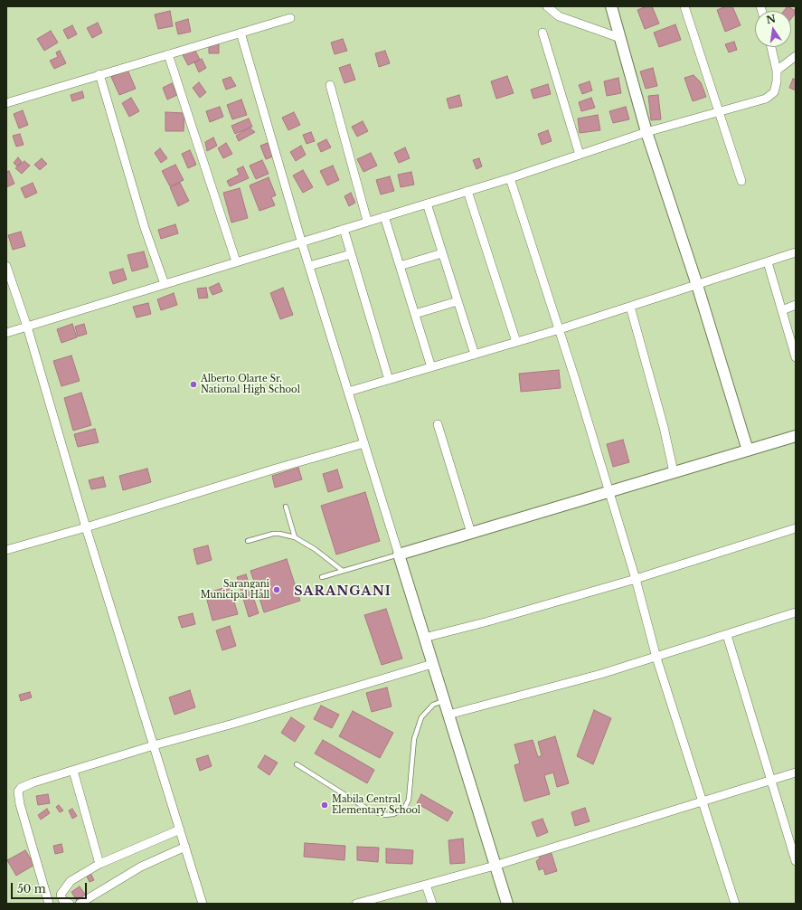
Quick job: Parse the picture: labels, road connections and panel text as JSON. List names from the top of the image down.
{
  "districts": ["SARANGANI"],
  "places": ["Alberto Olarte Sr. National High School", "Sarangani Municipal Hall", "Mabila Central Elementary School"],
  "scale_bar": "50 m",
  "north": "top"
}
